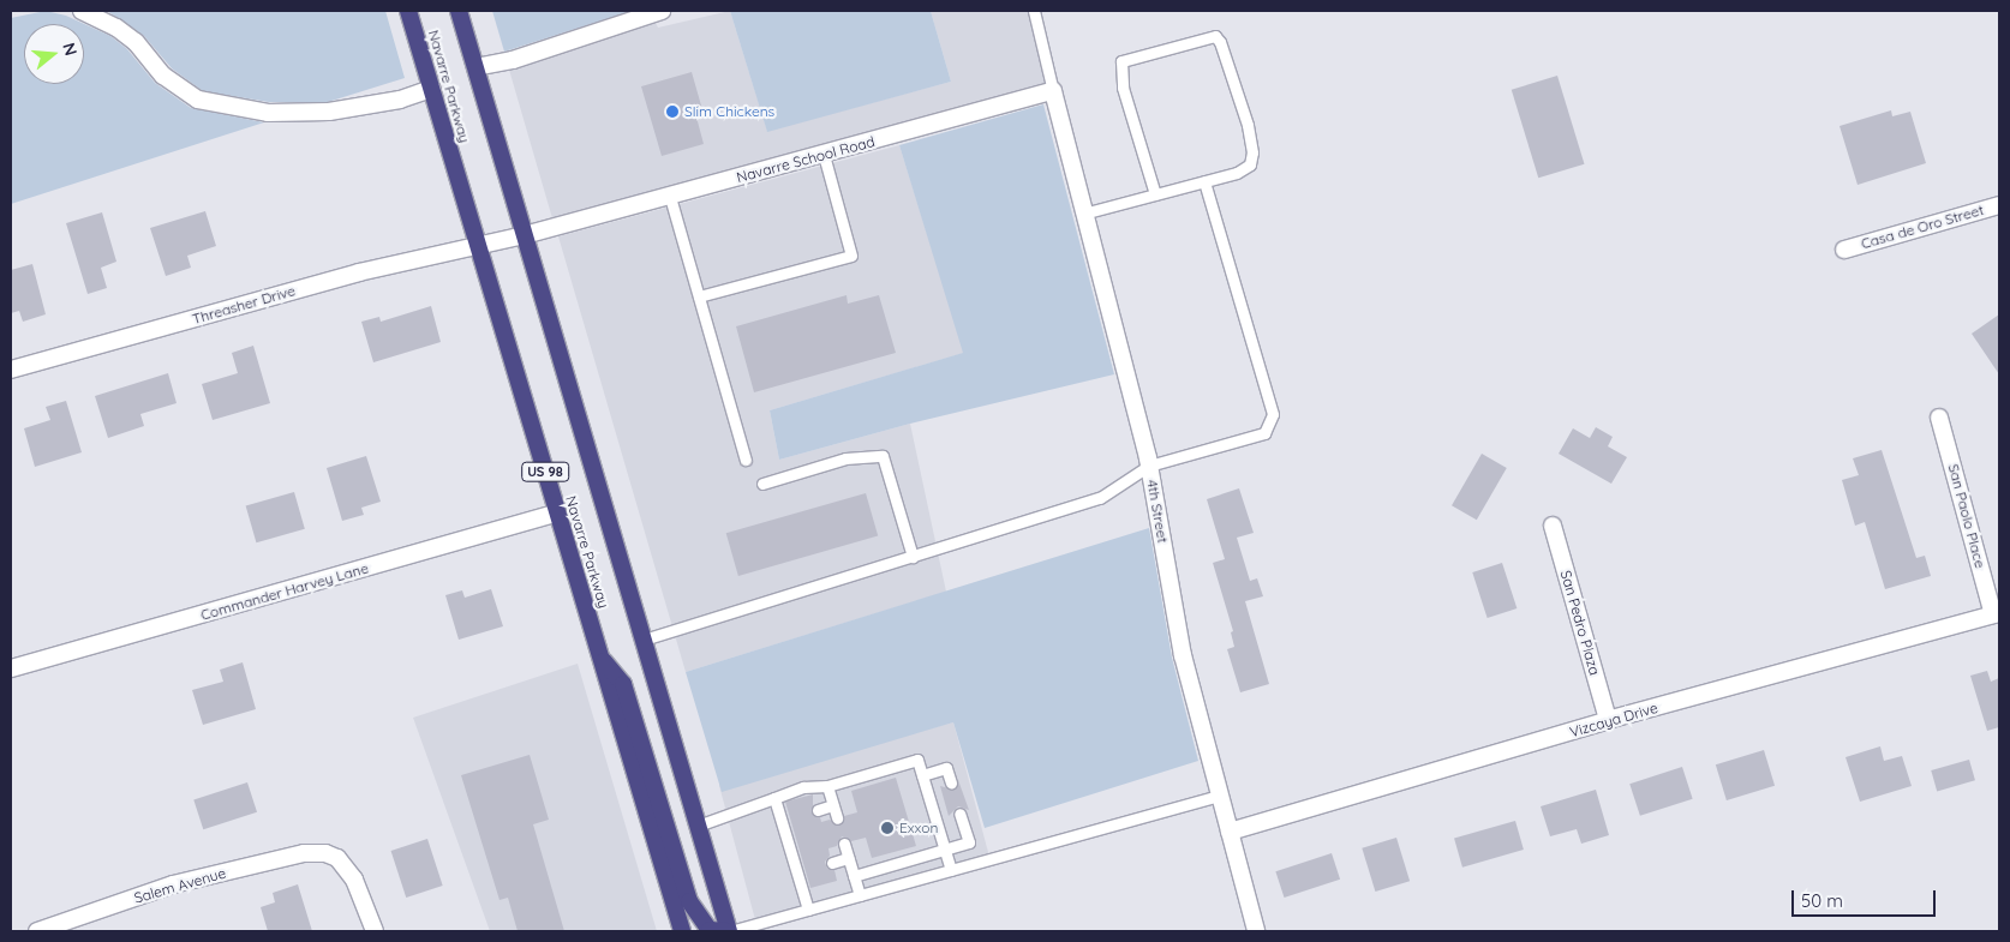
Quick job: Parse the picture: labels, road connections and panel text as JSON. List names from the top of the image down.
{
  "streets": {
    "highway": ["Navarre Parkway", "US 98"],
    "street": [
      "Navarre School Road",
      "Casa de Oro Street",
      "Threasher Drive",
      "4th Street",
      "San Paolo Place",
      "Commander Harvey Lane",
      "San Pedro Plaza",
      "Vizcaya Drive",
      "Salem Avenue"
    ]
  },
  "crossings": [
    ["Navarre Parkway", "Navarre School Road"],
    ["Navarre Parkway", "Threasher Drive"],
    ["Navarre Parkway", "Commander Harvey Lane"],
    ["Navarre School Road", "Threasher Drive"],
    ["Navarre School Road", "4th Street"],
    ["4th Street", "Vizcaya Drive"],
    ["San Paolo Place", "Vizcaya Drive"],
    ["San Pedro Plaza", "Vizcaya Drive"]
  ],
  "places": ["Slim Chickens", "Exxon"],
  "scale_bar": "50 m",
  "north": "right"
}
